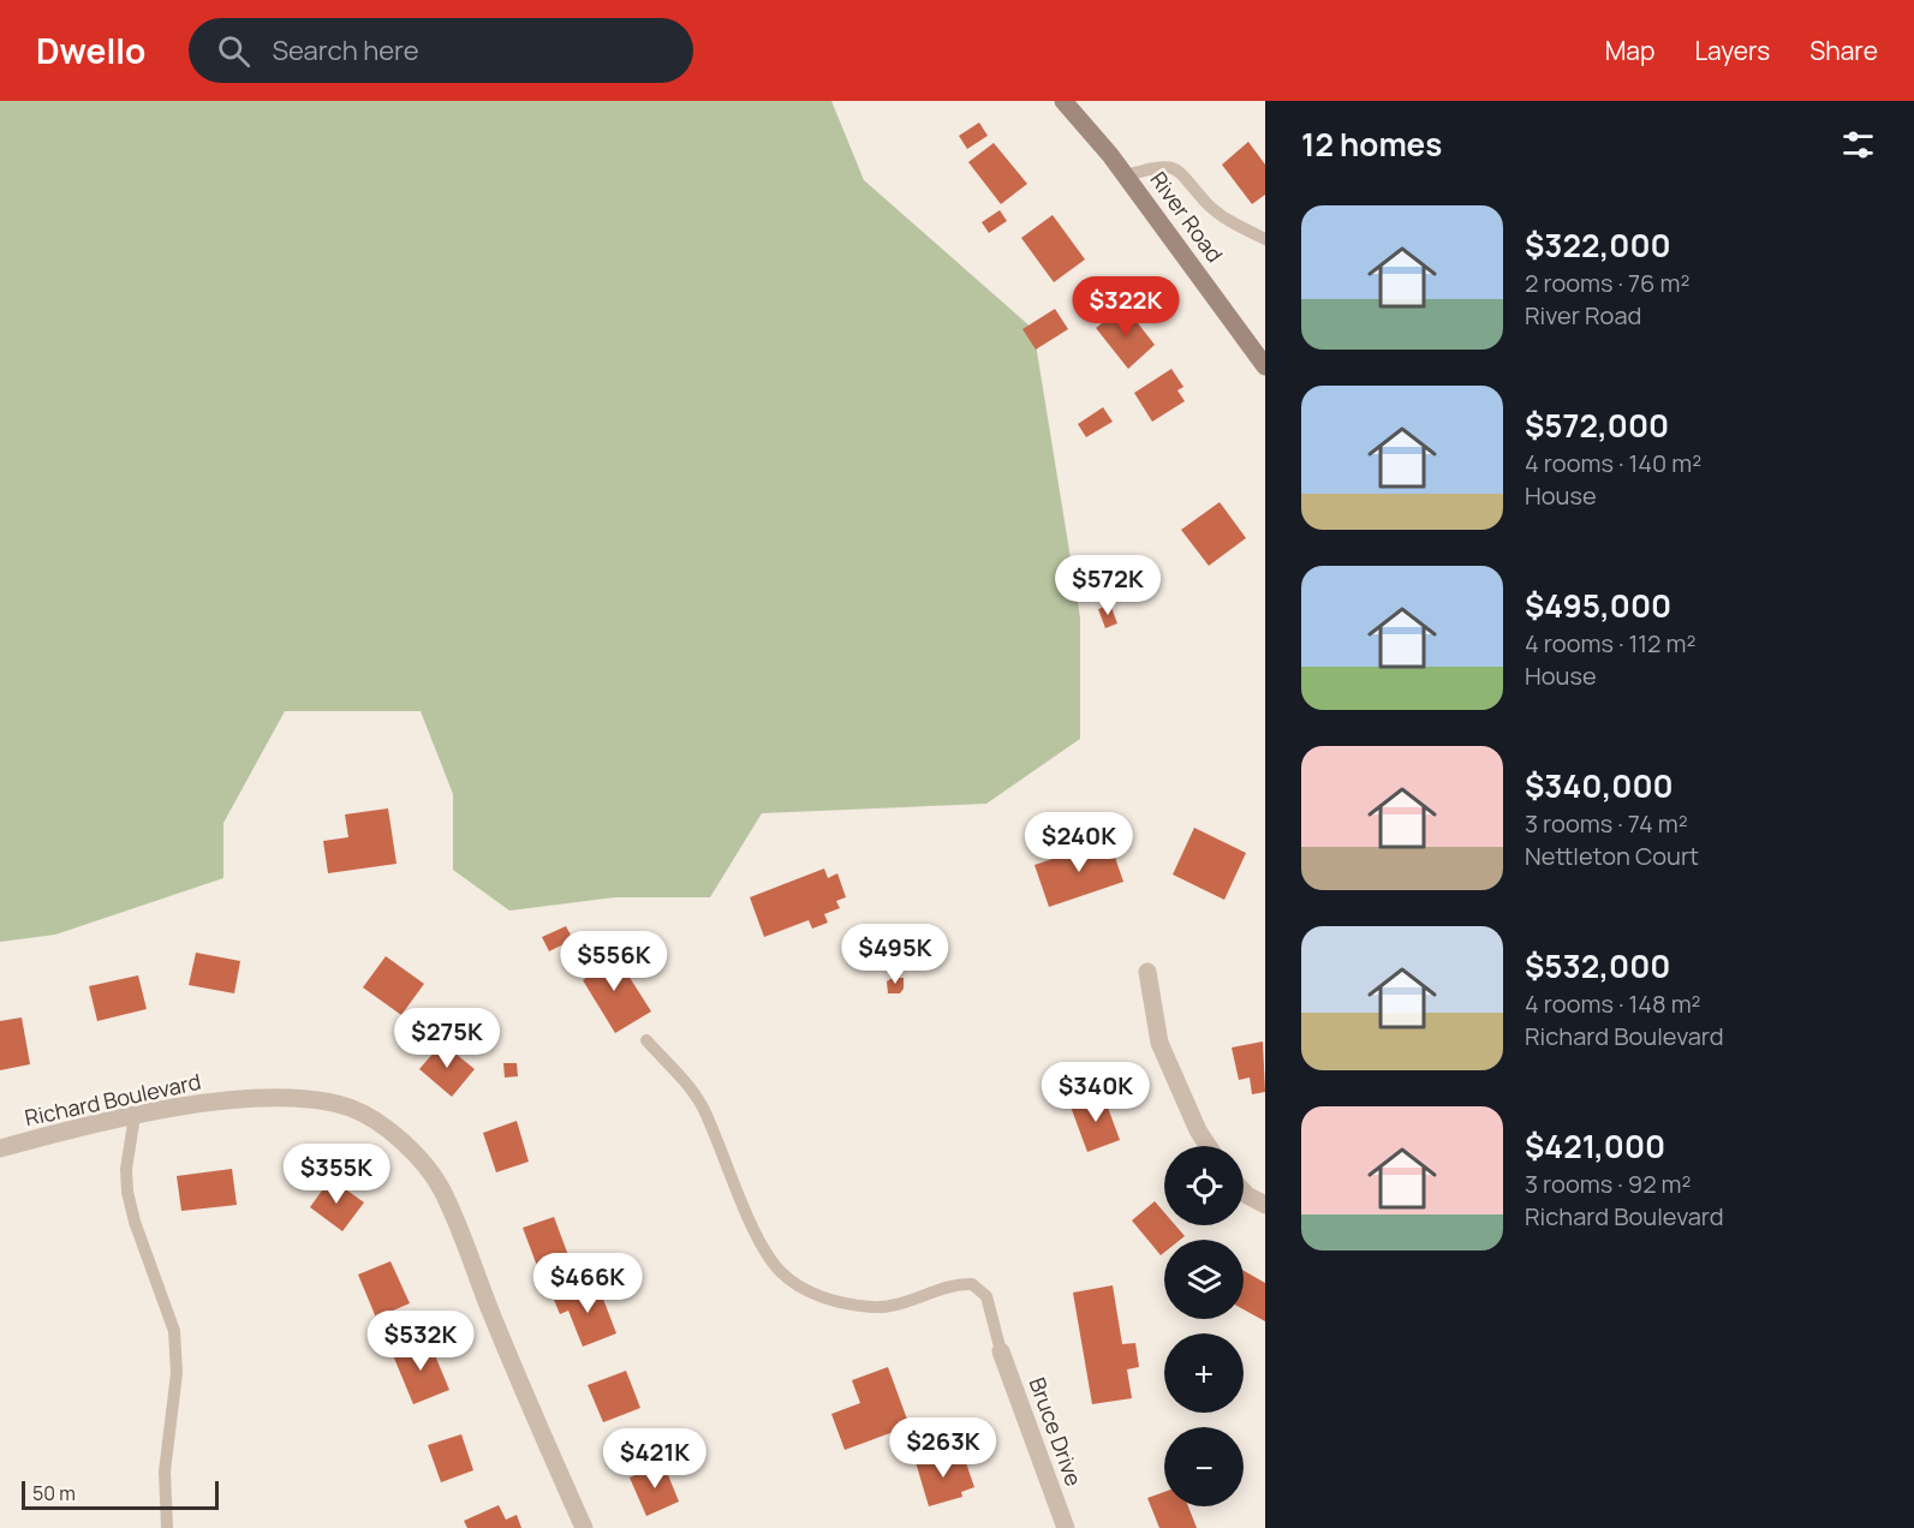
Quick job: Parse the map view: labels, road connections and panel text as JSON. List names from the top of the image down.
{
  "streets": {
    "main road": ["River Road"],
    "street": ["Richard Boulevard", "Bruce Drive"]
  },
  "scale_bar": "50 m",
  "page": {
    "header": "Dwello",
    "search": "Search here",
    "nav": ["Map", "Layers", "Share"],
    "heading": "12 homes",
    "list": [
      {
        "name": "$322,000",
        "note": "2 rooms · 76 m² · River Road"
      },
      {
        "name": "$572,000",
        "note": "4 rooms · 140 m² · House"
      },
      {
        "name": "$495,000",
        "note": "4 rooms · 112 m² · House"
      },
      {
        "name": "$340,000",
        "note": "3 rooms · 74 m² · Nettleton Court"
      },
      {
        "name": "$532,000",
        "note": "4 rooms · 148 m² · Richard Boulevard"
      },
      {
        "name": "$421,000",
        "note": "3 rooms · 92 m² · Richard Boulevard"
      }
    ],
    "price": [
      "$322K",
      "$572K",
      "$240K",
      "$495K",
      "$556K",
      "$275K",
      "$340K",
      "$355K",
      "$466K",
      "$532K",
      "$263K",
      "$421K"
    ],
    "map_buttons": ["+", "−"],
    "scale": "50 m"
  }
}
